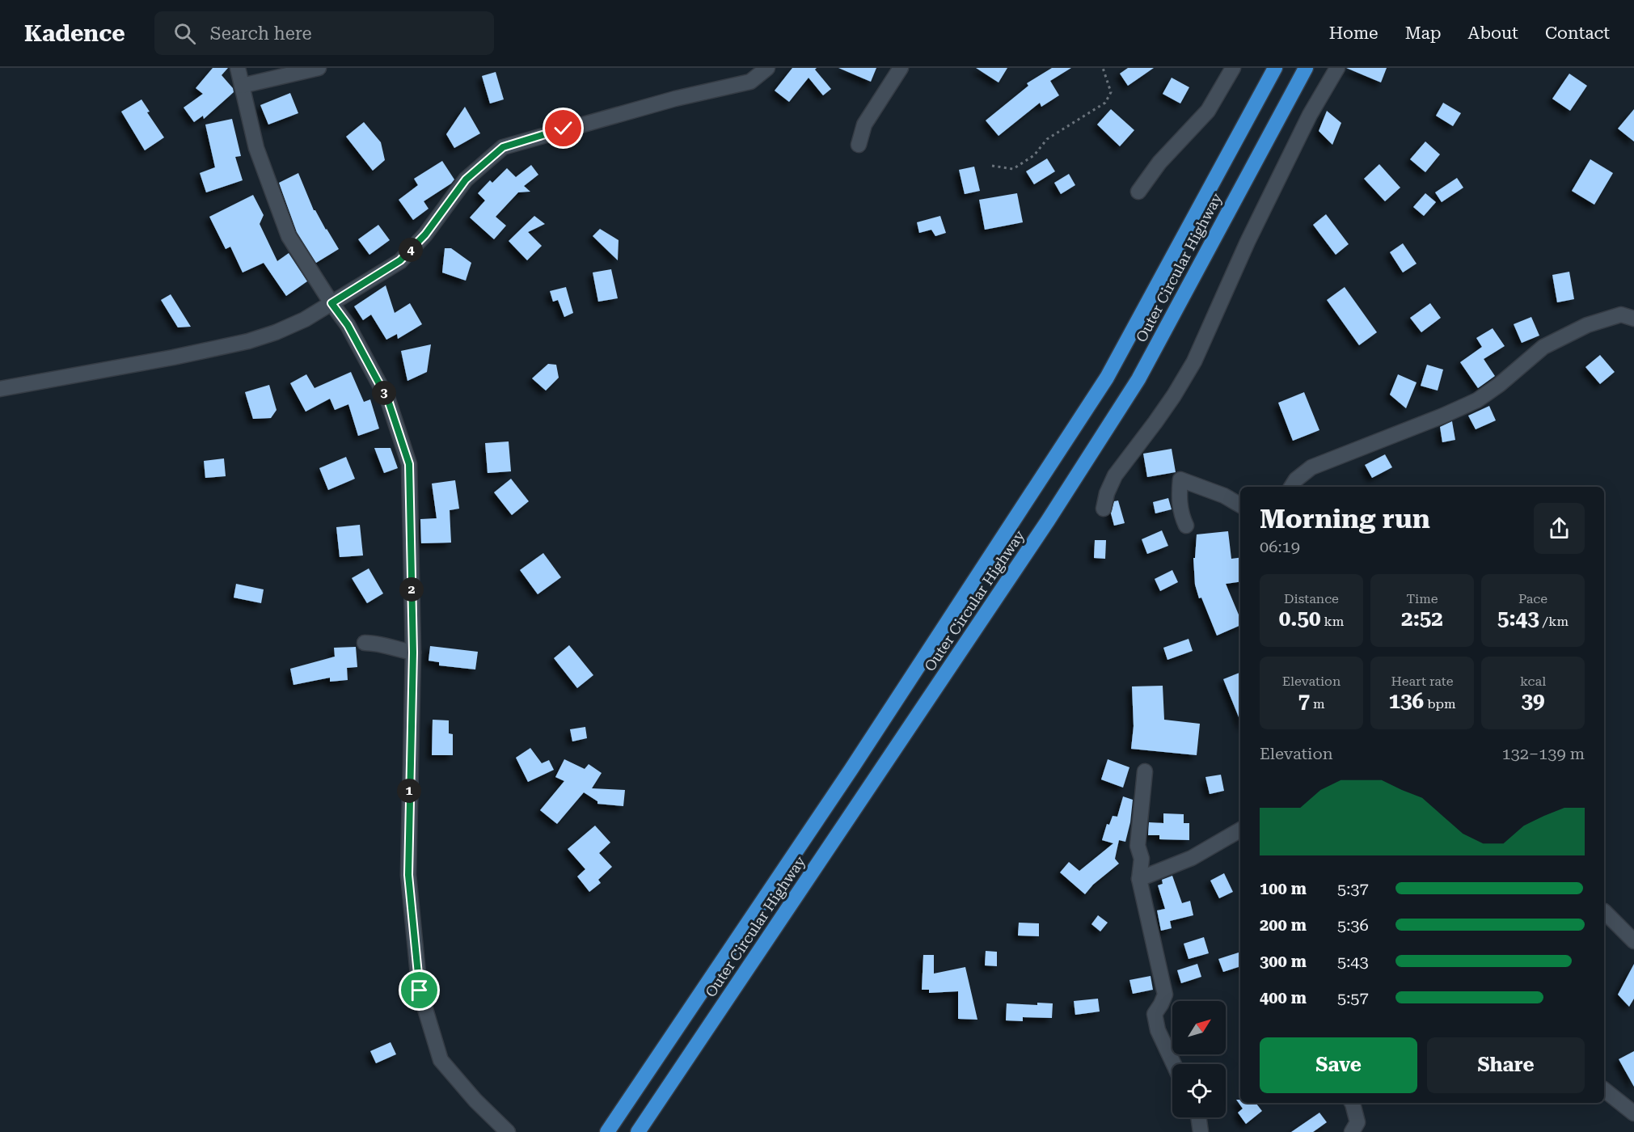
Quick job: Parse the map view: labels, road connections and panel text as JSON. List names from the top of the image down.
{
  "streets": {
    "highway": ["Outer Circular Highway"]
  },
  "north": "top right",
  "page": {
    "header": "Kadence",
    "search": "Search here",
    "nav": [
      "Home",
      "Map",
      "About",
      "Contact"
    ],
    "pins": [
      "4",
      "3",
      "2",
      "1"
    ],
    "heading": ["Morning run", "06:19"],
    "stats": [
      ["Distance", "0.50 km"],
      ["Time", "2:52"],
      ["Pace", "5:43 /km"],
      ["Elevation", "7 m"],
      ["Heart rate", "136 bpm"],
      ["kcal", "39"]
    ],
    "chart": ["Elevation", "132–139 m"],
    "list": [
      {
        "name": "100 m",
        "note": "5:37"
      },
      {
        "name": "200 m",
        "note": "5:36"
      },
      {
        "name": "300 m",
        "note": "5:43"
      },
      {
        "name": "400 m",
        "note": "5:57"
      }
    ],
    "buttons": ["Save", "Share"]
  }
}
